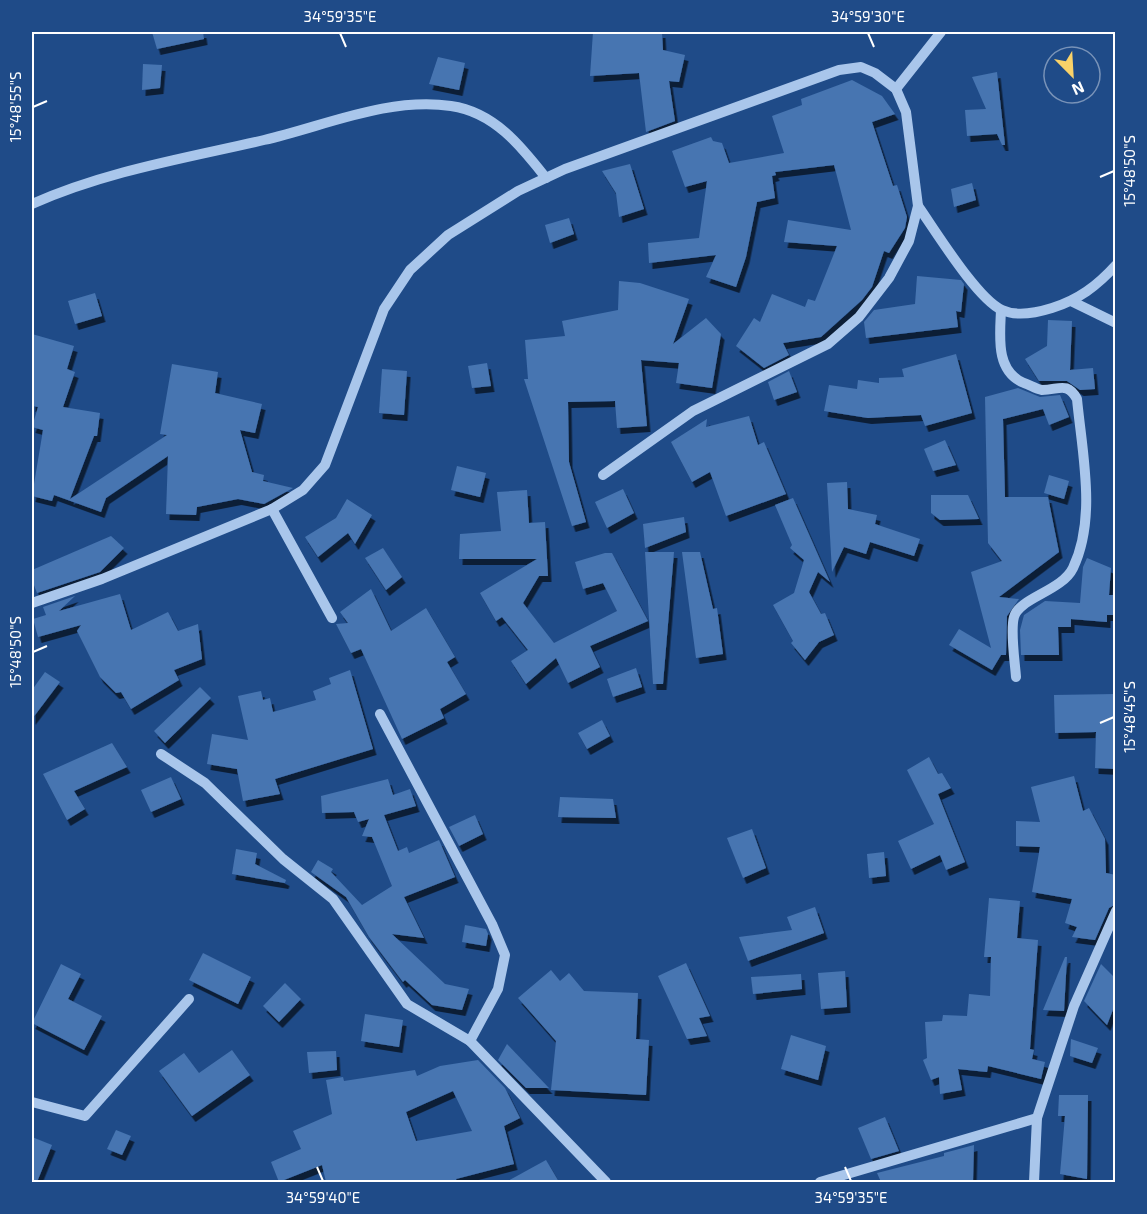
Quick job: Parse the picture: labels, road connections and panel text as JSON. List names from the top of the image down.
{
  "north": "bottom right",
  "coordinates": [
    "34°59'35\"E",
    "34°59'30\"E",
    "15°48'55\"S",
    "15°48'50\"S",
    "15°48'45\"S",
    "34°59'40\"E"
  ]
}
